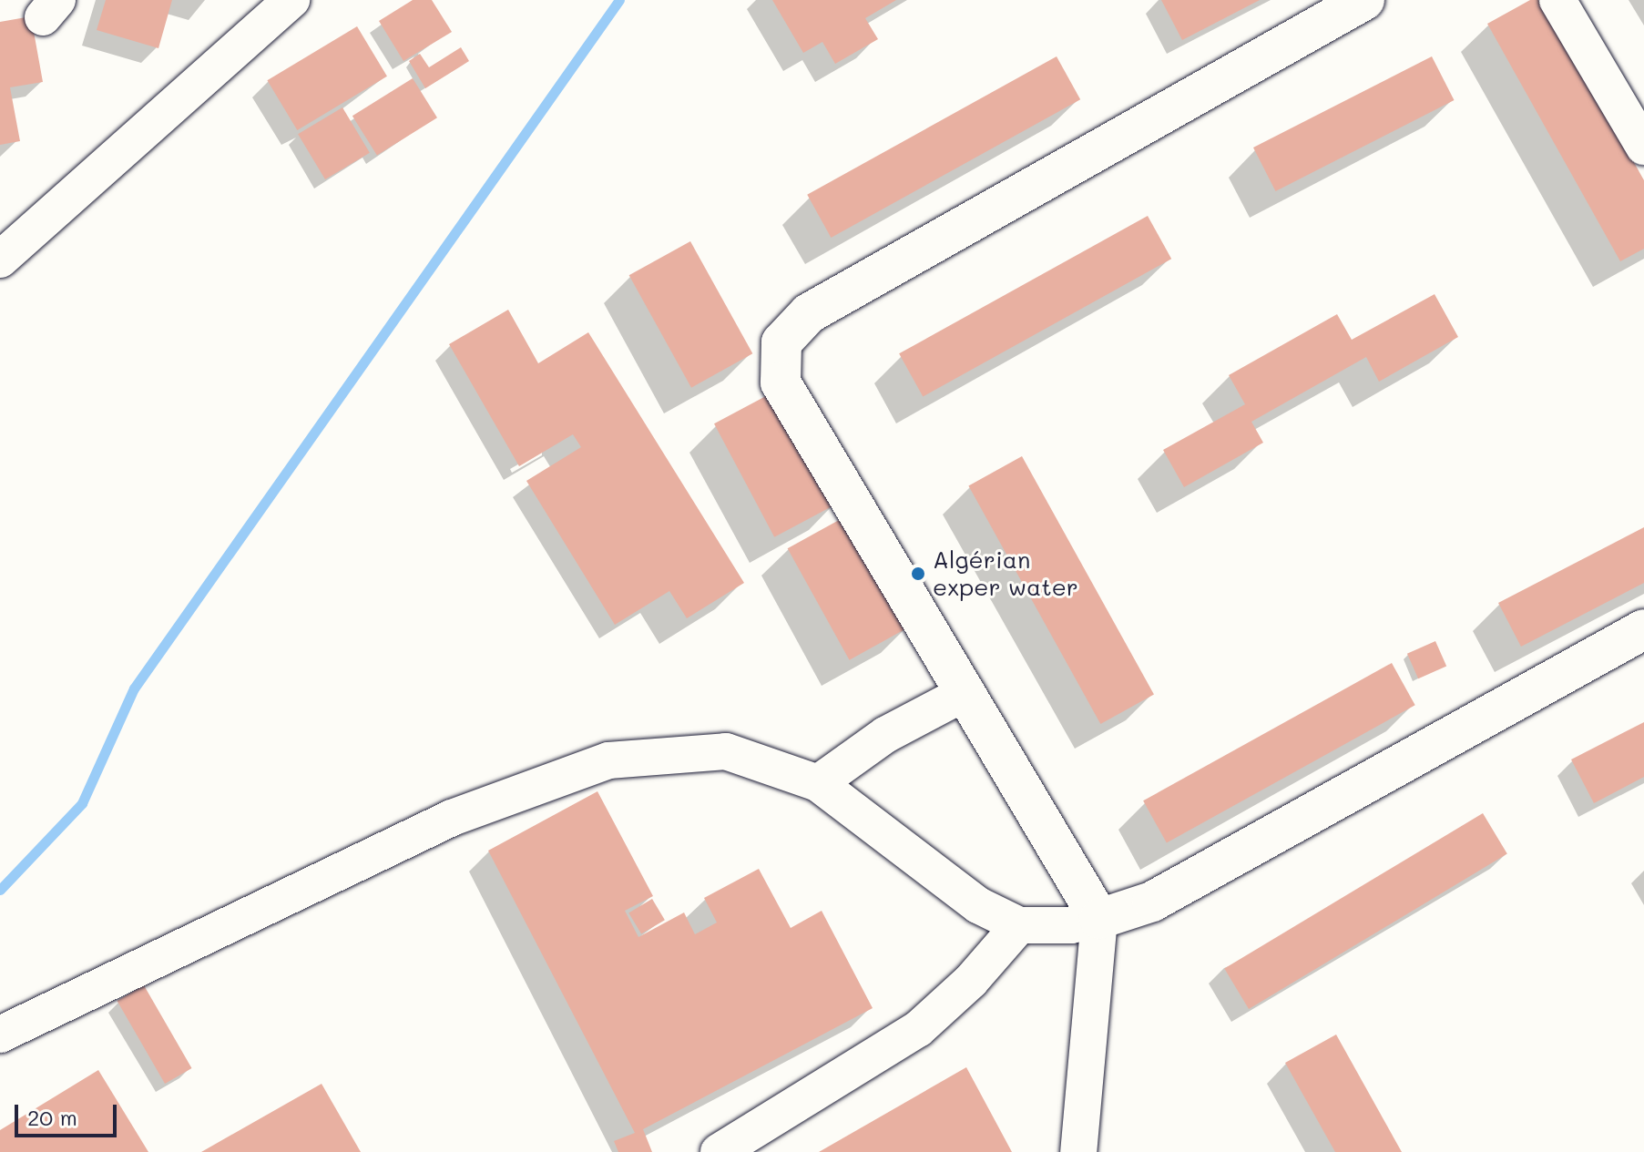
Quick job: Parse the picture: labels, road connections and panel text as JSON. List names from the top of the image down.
{
  "places": ["Algérian exper water"],
  "scale_bar": "20 m"
}
